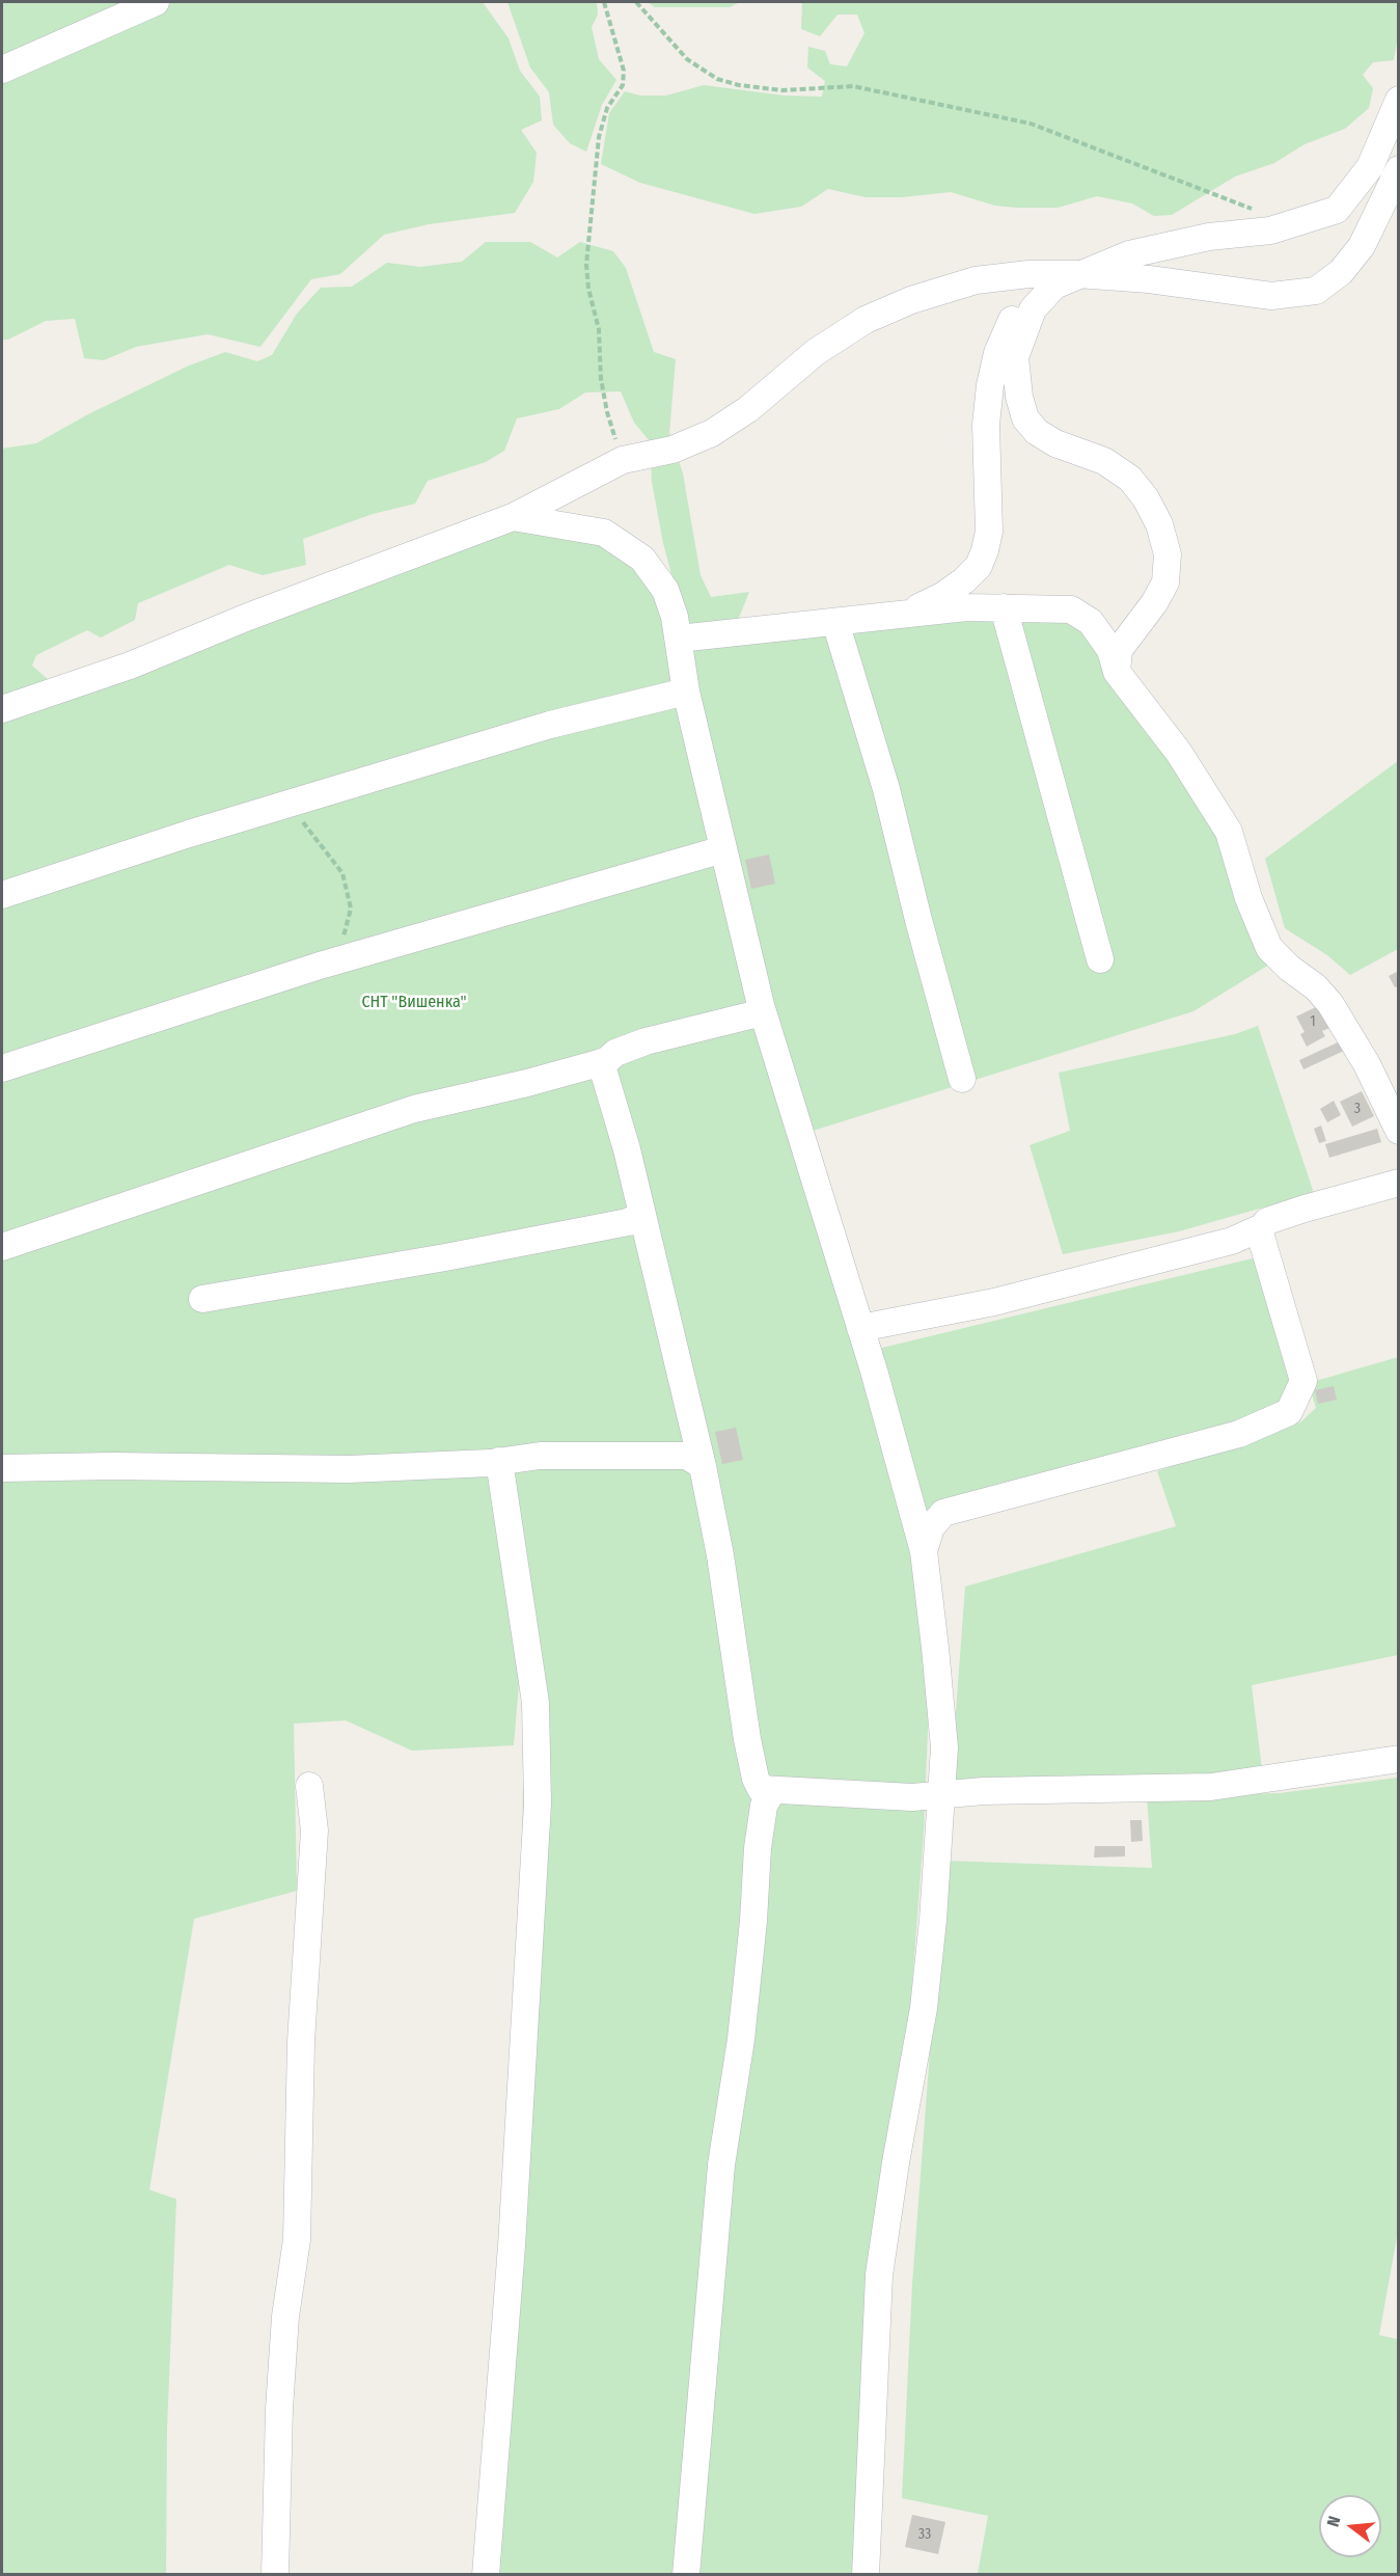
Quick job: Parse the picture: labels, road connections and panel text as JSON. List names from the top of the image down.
{
  "parks": ["СНТ \"Вишенка\""],
  "house_numbers": ["1", "3", "33"],
  "north": "left"
}
